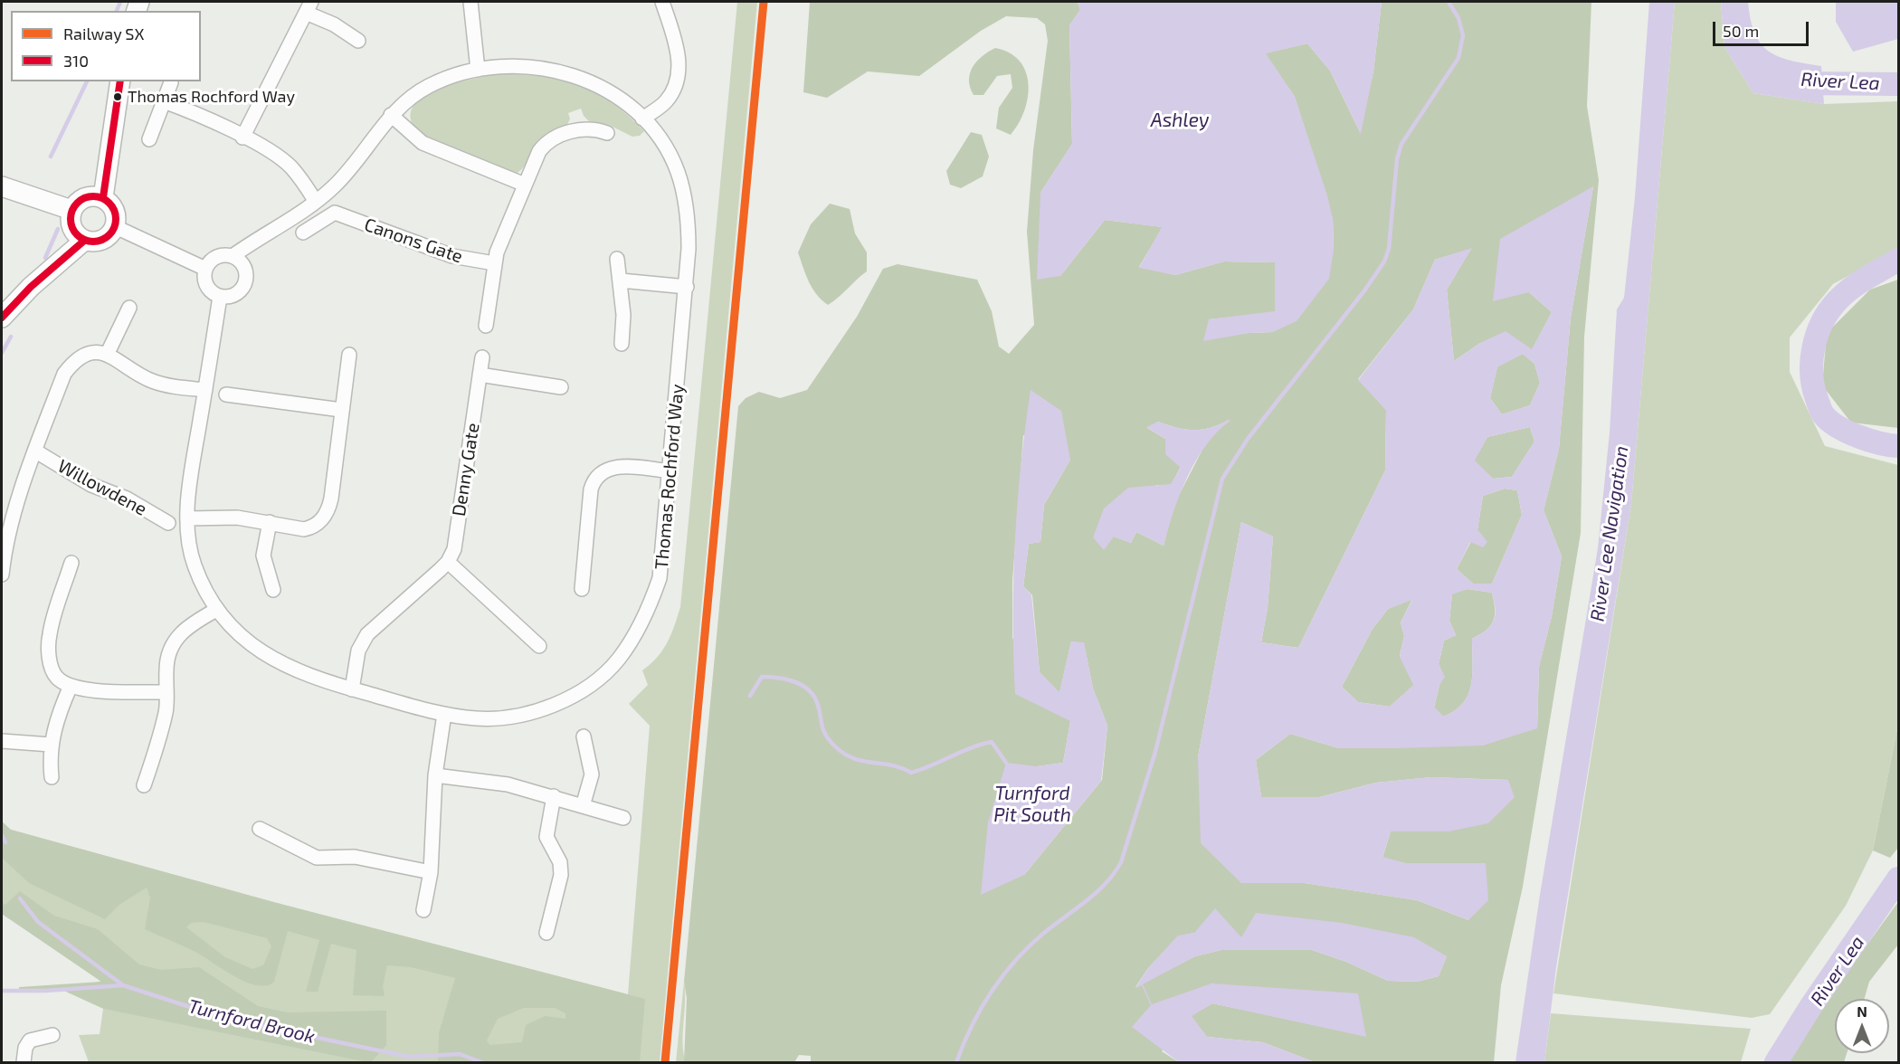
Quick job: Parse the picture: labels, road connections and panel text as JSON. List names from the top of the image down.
{
  "streets": {
    "street": [
      "Canons Gate",
      "Denny Gate",
      "Thomas Rochford Way",
      "Willowdene"
    ]
  },
  "water": [
    "River Lea",
    "Ashley",
    "River Lee Navigation",
    "Turnford Pit South",
    "Turnford Brook"
  ],
  "places": ["Thomas Rochford Way"],
  "lines": ["rail line SX", "transit line 310"],
  "legend": ["Railway SX", "310"],
  "scale_bar": "50 m",
  "north": "top"
}
